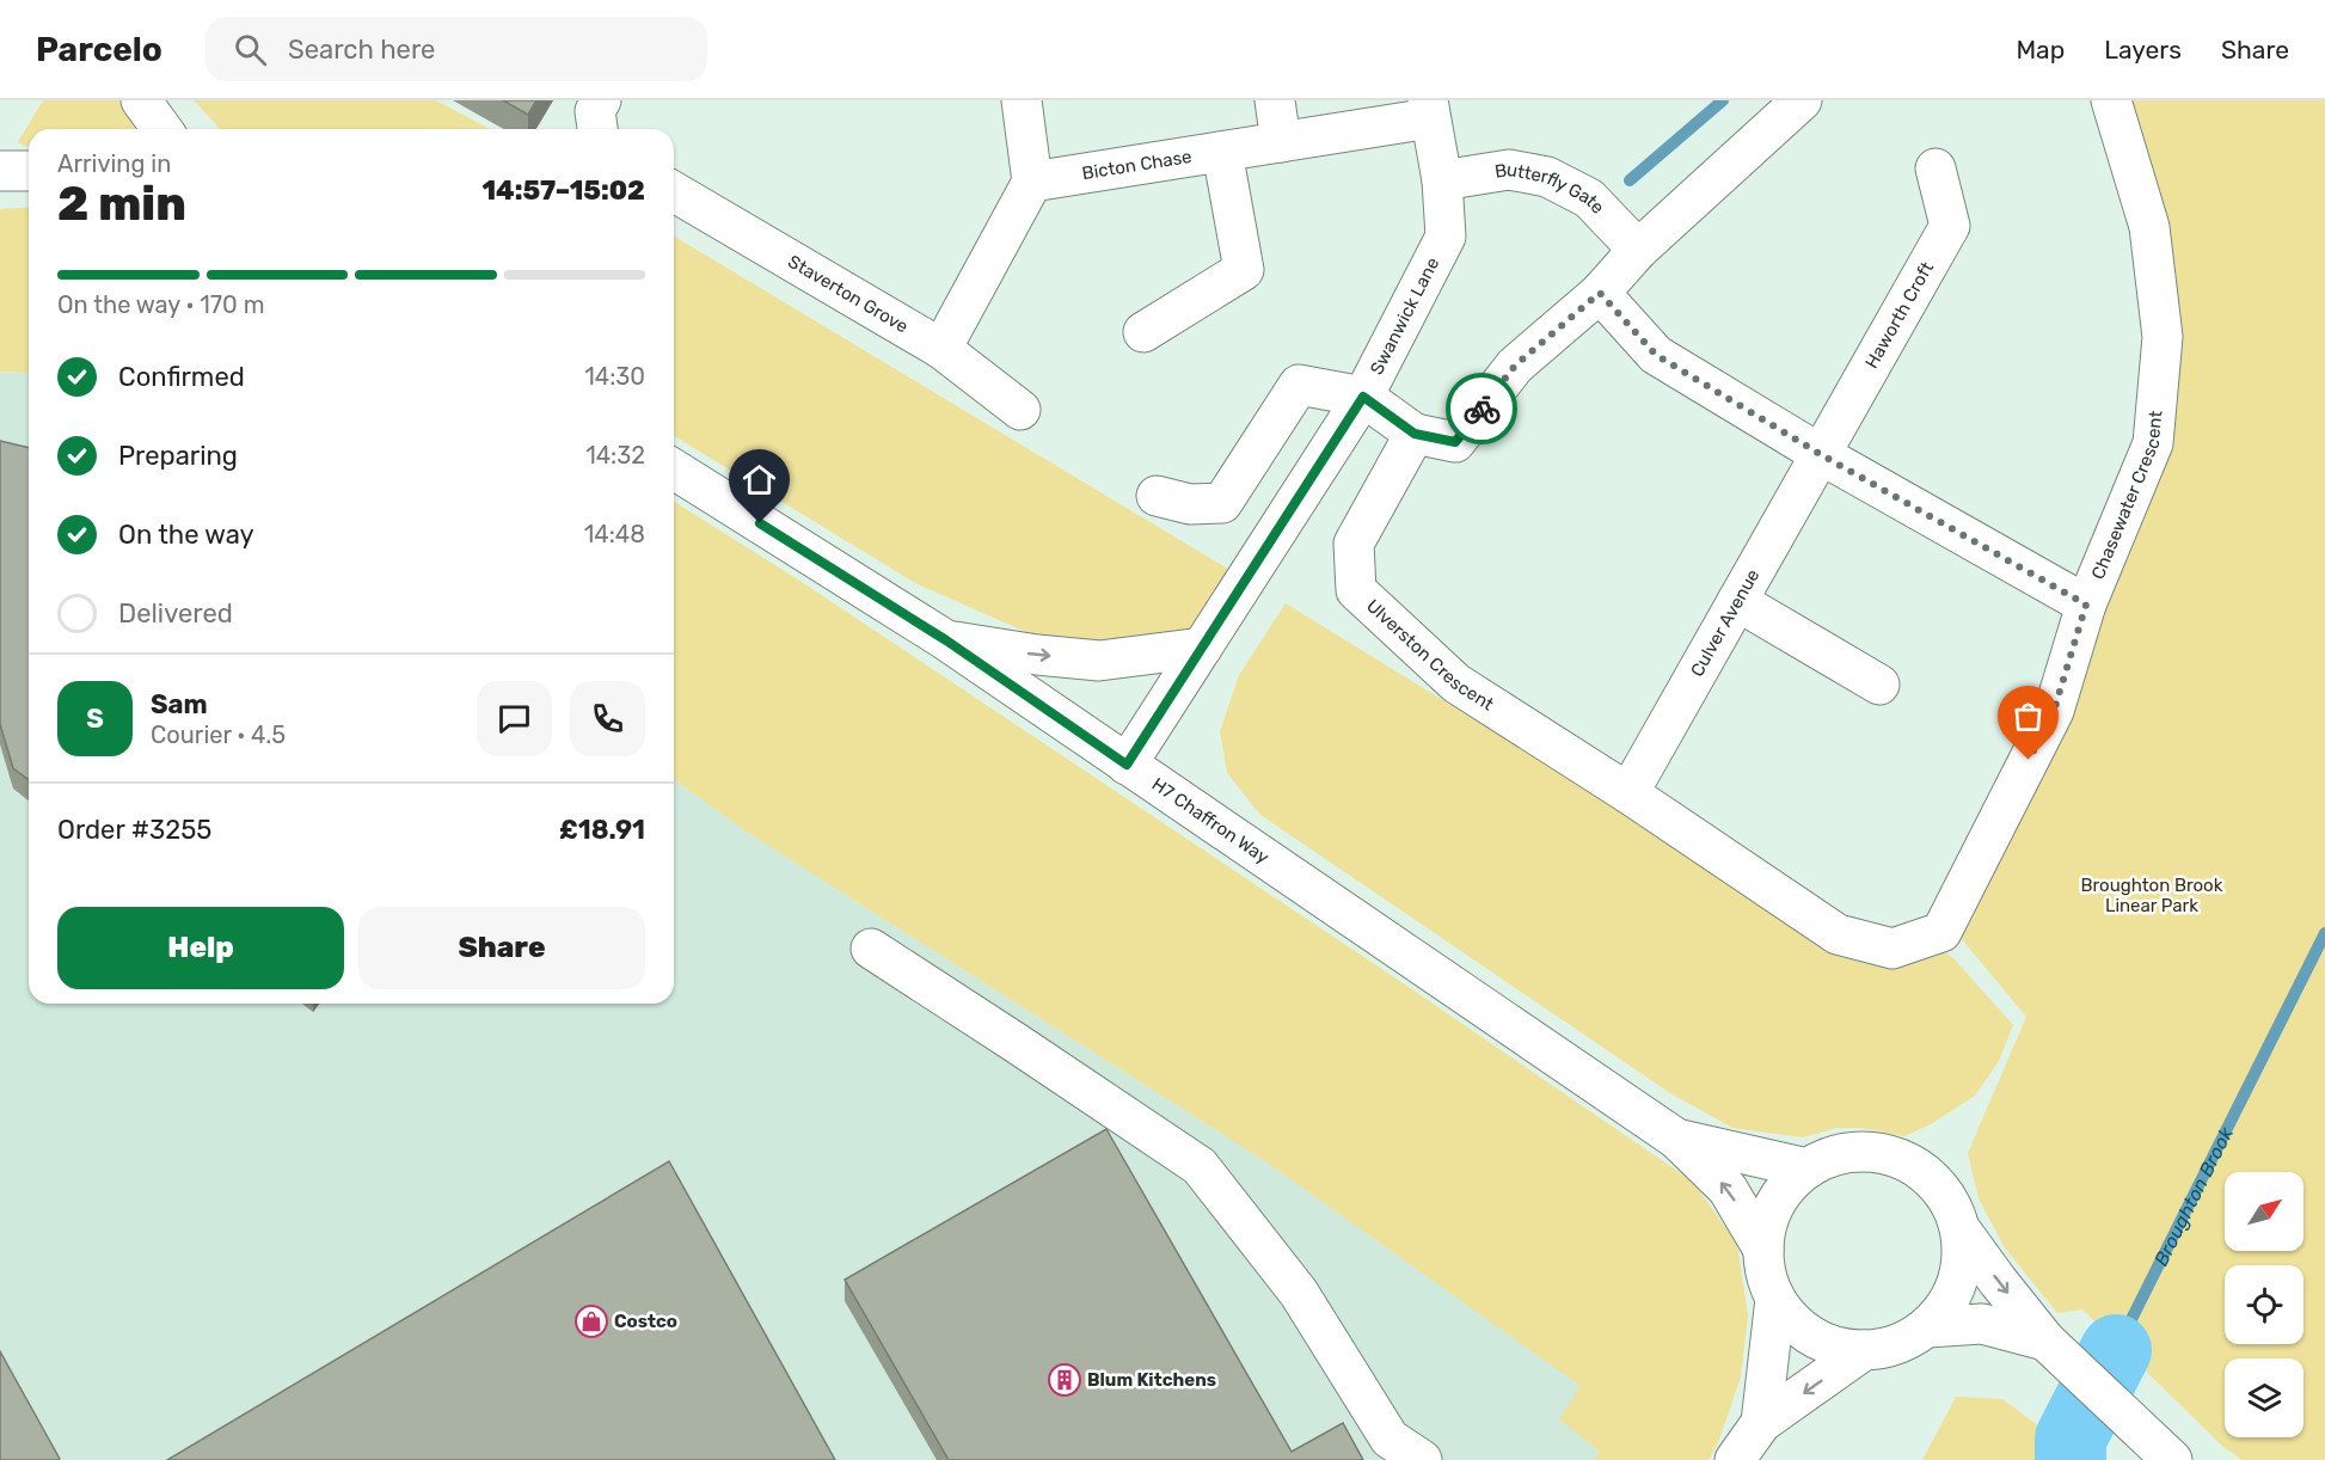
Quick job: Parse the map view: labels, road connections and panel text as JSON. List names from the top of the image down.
{
  "streets": {
    "street": [
      "Bicton Chase",
      "Butterfly Gate",
      "Staverton Grove",
      "Haworth Croft",
      "Swanwick Lane",
      "Chasewater Crescent",
      "Culver Avenue",
      "Ulverston Crescent",
      "H7 Chaffron Way"
    ]
  },
  "crossings": [
    ["Bicton Chase", "Swanwick Lane"],
    ["Butterfly Gate", "Swanwick Lane"],
    ["Haworth Croft", "Culver Avenue"],
    ["Swanwick Lane", "H7 Chaffron Way"],
    ["Chasewater Crescent", "Culver Avenue"],
    ["Chasewater Crescent", "Ulverston Crescent"],
    ["Culver Avenue", "Ulverston Crescent"]
  ],
  "water": ["Broughton Brook"],
  "parks": ["Broughton Brook Linear Park"],
  "places": {
    "shop": ["Costco"],
    "building": ["Blum Kitchens"]
  },
  "north": "top right",
  "page": {
    "header": "Parcelo",
    "search": "Search here",
    "nav": ["Map", "Layers", "Share"],
    "heading": ["2 min", "Arriving in", "14:57–15:02"],
    "panel": [
      "Sam",
      "Courier · 4.5",
      "Order #3255",
      "£18.91"
    ],
    "bar": "On the way · 170 m",
    "list": [
      ["Confirmed", "14:30"],
      ["Preparing", "14:32"],
      ["On the way", "14:48"],
      "Delivered"
    ],
    "round": "S",
    "buttons": ["Help", "Share"]
  }
}
